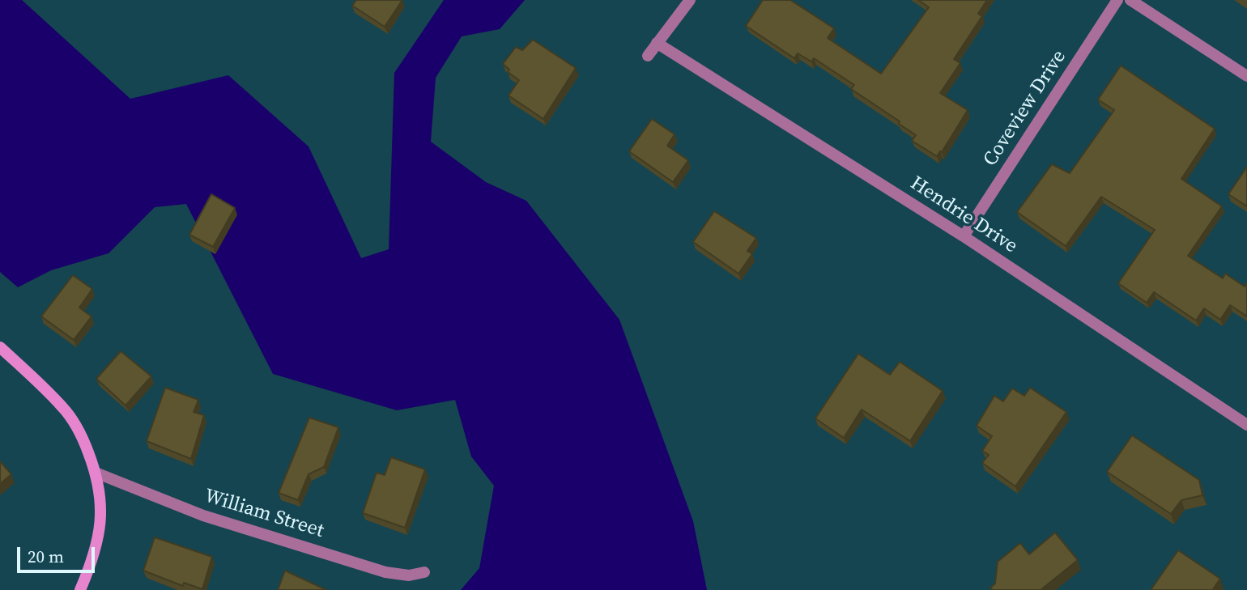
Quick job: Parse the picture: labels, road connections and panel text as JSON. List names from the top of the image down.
{
  "streets": {
    "street": ["Coveview Drive", "Hendrie Drive", "William Street"]
  },
  "crossings": [
    ["Coveview Drive", "Hendrie Drive"]
  ],
  "scale_bar": "20 m"
}
